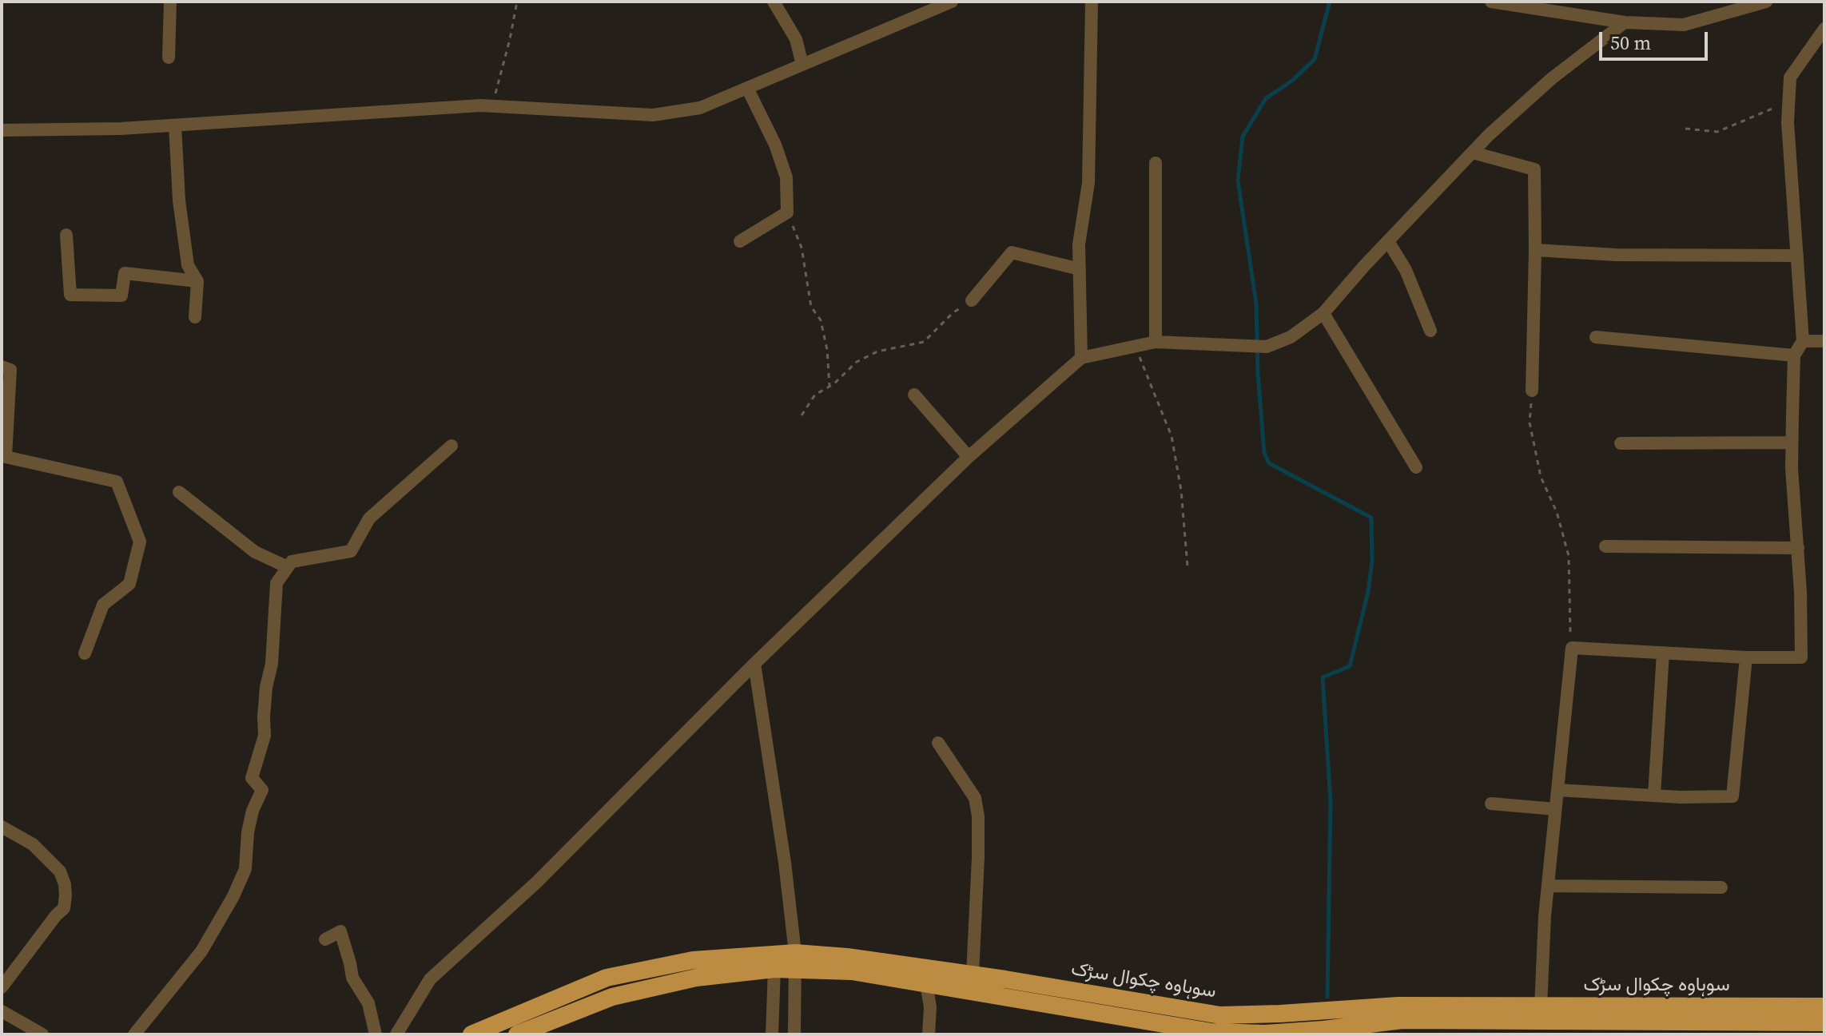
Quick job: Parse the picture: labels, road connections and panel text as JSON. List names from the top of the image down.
{
  "streets": {
    "highway": ["سوہاوہ چکوال سڑک"]
  },
  "scale_bar": "50 m"
}
